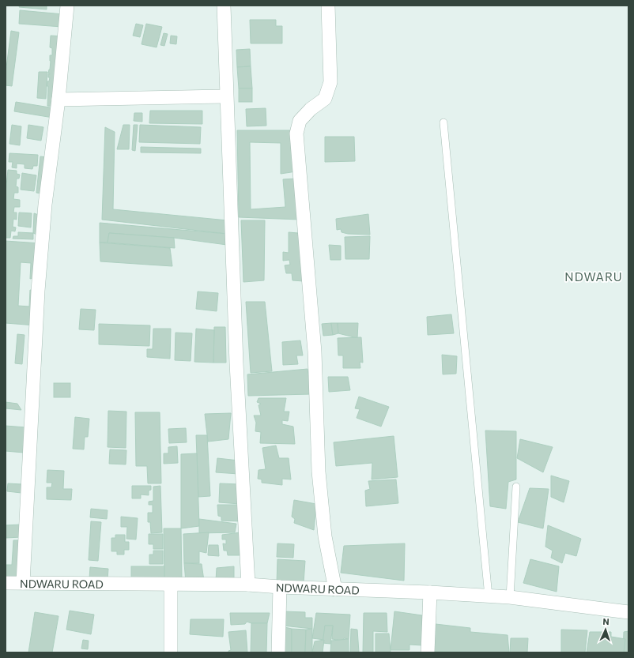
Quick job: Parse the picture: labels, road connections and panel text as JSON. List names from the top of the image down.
{
  "streets": {
    "street": ["NDWARU ROAD"]
  },
  "districts": ["NDWARU"],
  "north": "top"
}
